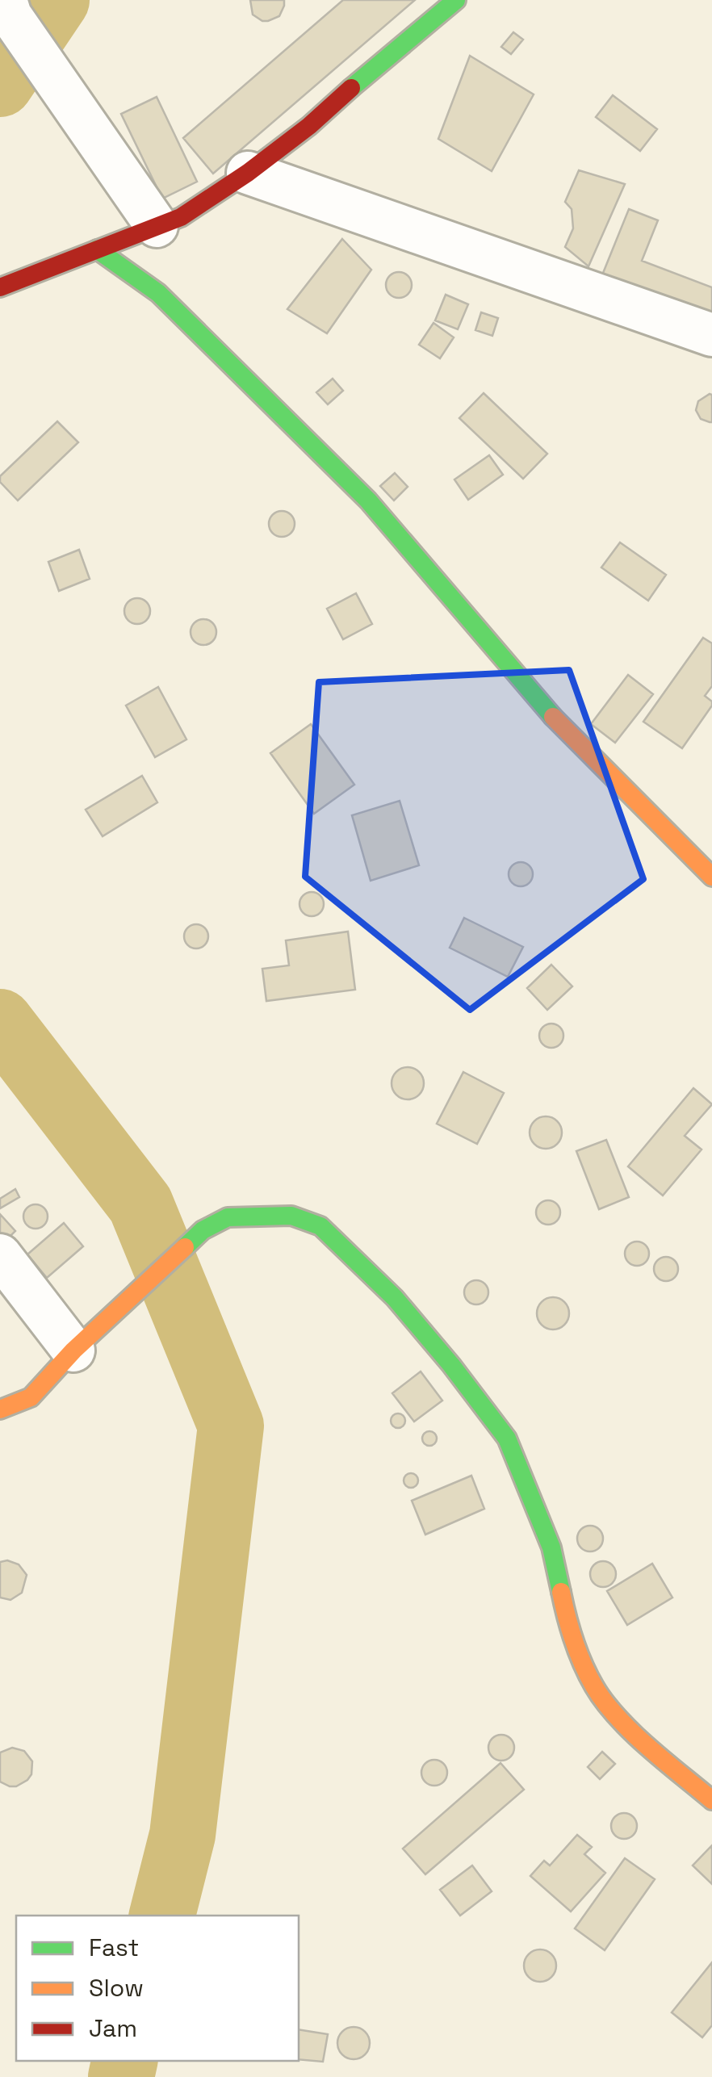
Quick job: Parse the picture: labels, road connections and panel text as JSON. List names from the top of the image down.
{
  "legend": ["Fast", "Slow", "Jam"]
}
